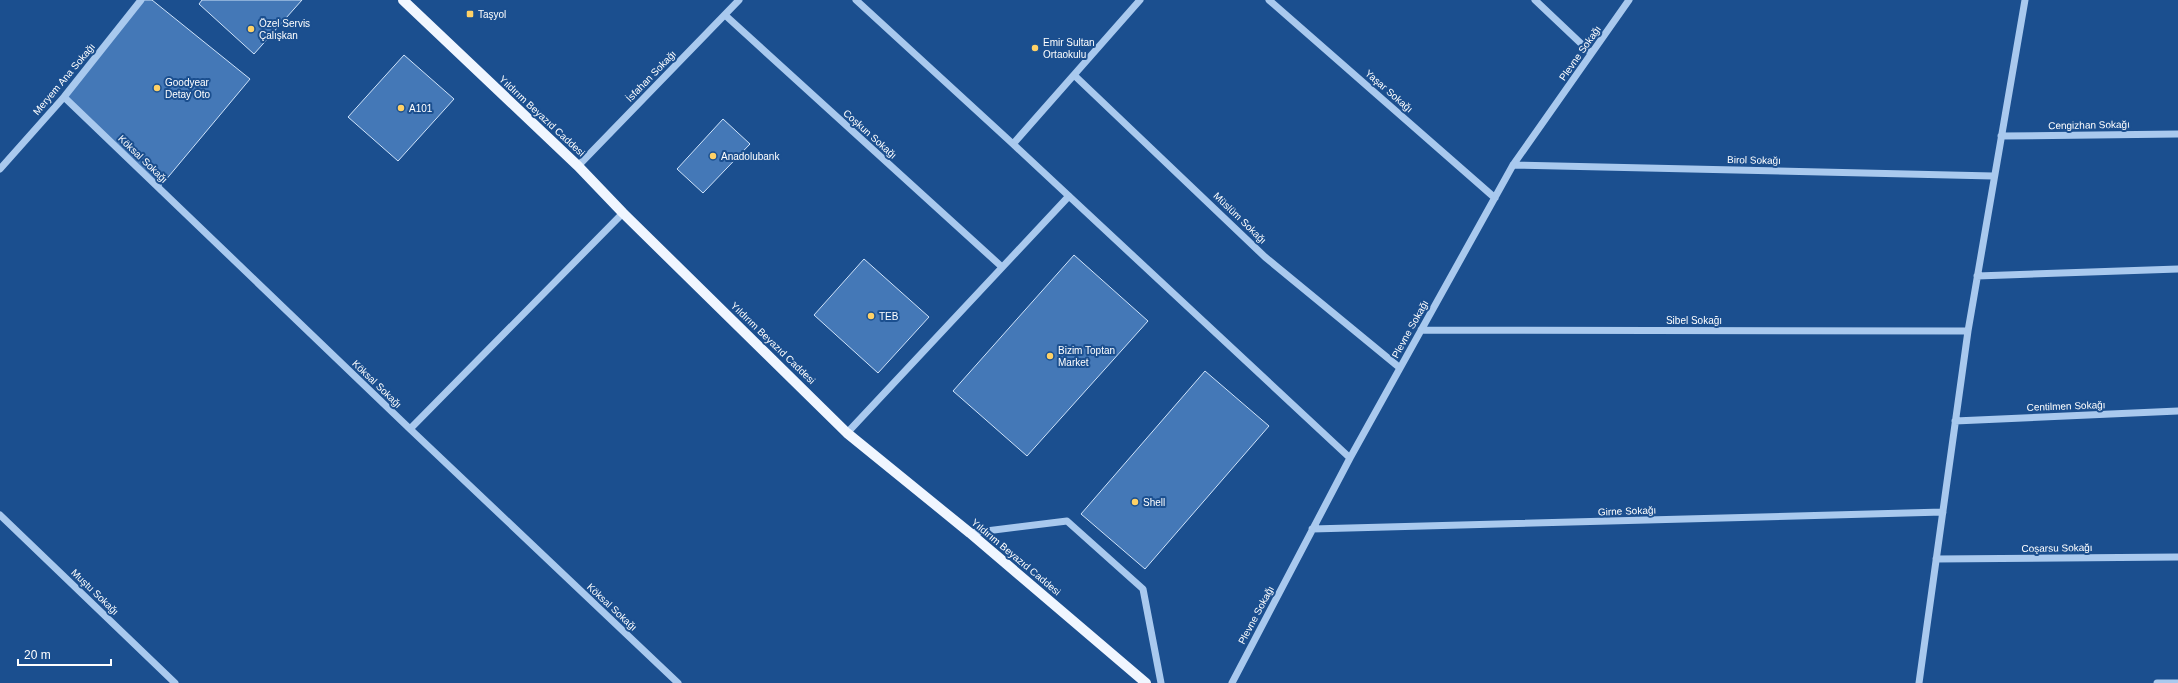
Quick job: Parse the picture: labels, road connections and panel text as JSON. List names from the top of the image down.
{
  "streets": {
    "main road": ["Yıldırım Beyazıd Caddesi"],
    "street": [
      "Plevne Sokağı",
      "İsfahan Sokağı",
      "Meryem Ana Sokağı",
      "Yaşar Sokağı",
      "Cengizhan Sokağı",
      "Coşkun Sokağı",
      "Köksal Sokağı",
      "Birol Sokağı",
      "Müslüm Sokağı",
      "Sibel Sokağı",
      "Centilmen Sokağı",
      "Girne Sokağı",
      "Coşarsu Sokağı",
      "Muştu Sokağı"
    ]
  },
  "crossings": [
    ["Plevne Sokağı", "Yaşar Sokağı"],
    ["Plevne Sokağı", "Birol Sokağı"],
    ["Plevne Sokağı", "Müslüm Sokağı"],
    ["Plevne Sokağı", "Sibel Sokağı"],
    ["Plevne Sokağı", "Girne Sokağı"],
    ["İsfahan Sokağı", "Yıldırım Beyazıd Caddesi"],
    ["İsfahan Sokağı", "Coşkun Sokağı"],
    ["Meryem Ana Sokağı", "Köksal Sokağı"]
  ],
  "places": {
    "transit": ["Taşyol"],
    "other": [
      "Özel Servis Çalışkan",
      "Emir Sultan Ortaokulu",
      "Goodyear Detay Oto",
      "A101",
      "Anadolubank",
      "TEB",
      "Bizim Toptan Market",
      "Shell"
    ]
  },
  "scale_bar": "20 m"
}
